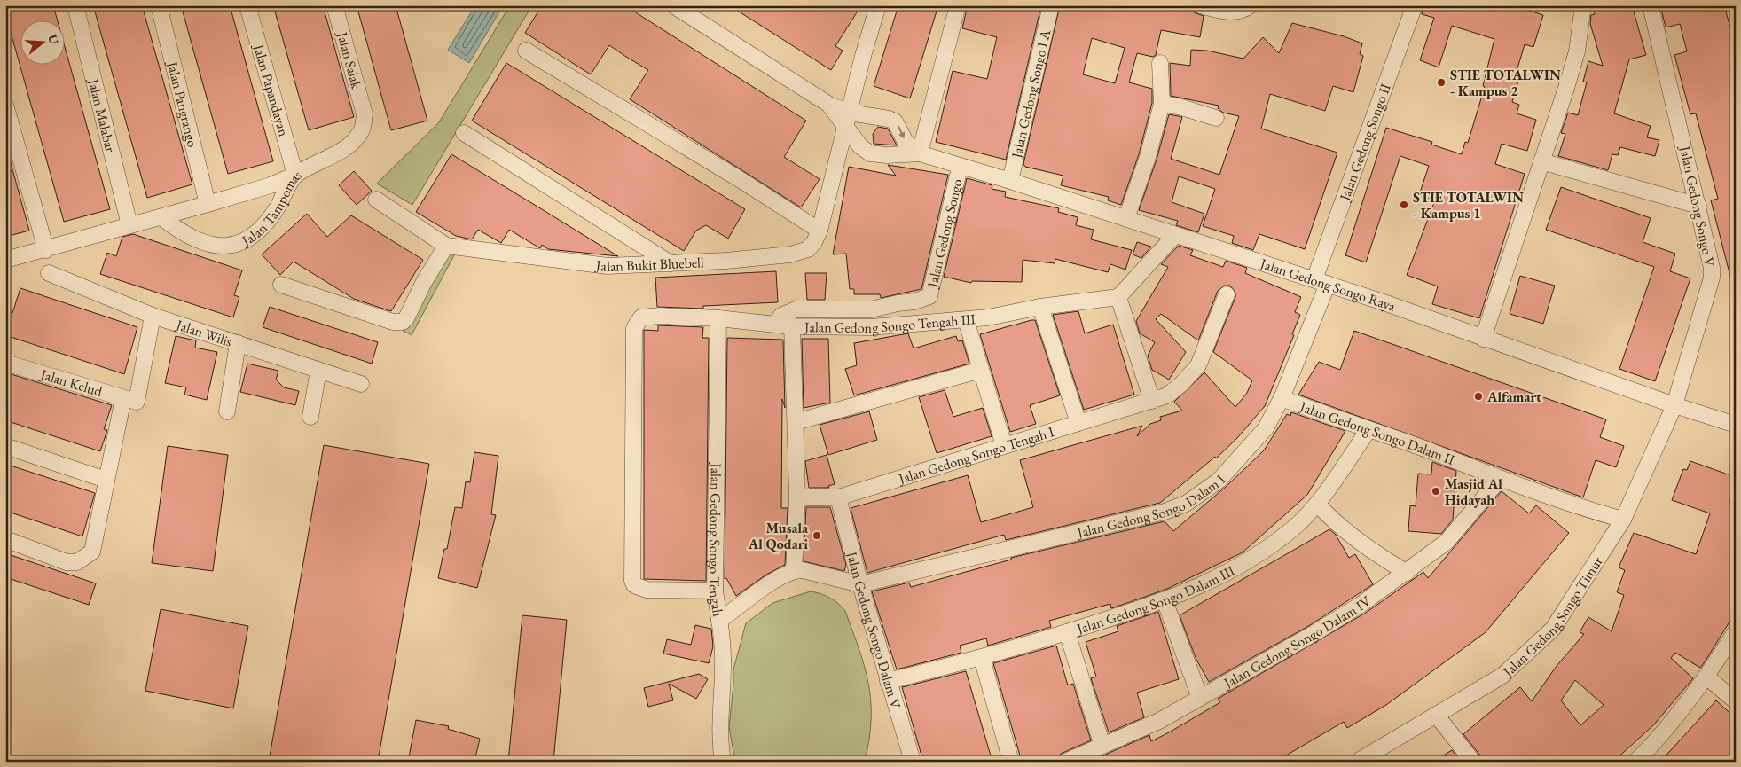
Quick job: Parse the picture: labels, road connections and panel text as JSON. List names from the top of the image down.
{
  "streets": {
    "street": [
      "Jalan Salak",
      "Jalan Papandayan",
      "Jalan Gedong Songo I A",
      "Jalan Pangrango",
      "Jalan Malabar",
      "Jalan Gedong Songo II",
      "Jalan Tampomas",
      "Jalan Gedong Songo V",
      "Jalan Gedong Songo",
      "Jalan Bukit Bluebell",
      "Jalan Gedong Songo Raya",
      "Jalan Gedong Songo Tengah III",
      "Jalan Wilis",
      "Jalan Kelud",
      "Jalan Gedong Songo Dalam II",
      "Jalan Gedong Songo Tengah I",
      "Jalan Gedong Songo Dalam I",
      "Jalan Gedong Songo Tengah",
      "Jalan Gedong Songo Dalam III",
      "Jalan Gedong Songo Timur",
      "Jalan Gedong Songo Dalam V",
      "Jalan Gedong Songo Dalam IV"
    ]
  },
  "crossings": [
    ["Jalan Salak", "Jalan Tampomas"],
    ["Jalan Papandayan", "Jalan Tampomas"],
    ["Jalan Gedong Songo I A", "Jalan Gedong Songo Raya"],
    ["Jalan Gedong Songo II", "Jalan Gedong Songo Raya"],
    ["Jalan Gedong Songo II", "Jalan Gedong Songo Dalam I"],
    ["Jalan Gedong Songo V", "Jalan Gedong Songo Raya"],
    ["Jalan Gedong Songo V", "Jalan Gedong Songo Timur"],
    ["Jalan Gedong Songo", "Jalan Gedong Songo Raya"],
    ["Jalan Gedong Songo", "Jalan Gedong Songo Tengah III"],
    ["Jalan Gedong Songo Raya", "Jalan Gedong Songo Dalam I"],
    ["Jalan Gedong Songo Raya", "Jalan Gedong Songo Timur"],
    ["Jalan Gedong Songo Tengah III", "Jalan Gedong Songo Tengah"],
    ["Jalan Gedong Songo Dalam II", "Jalan Gedong Songo Dalam I"],
    ["Jalan Gedong Songo Dalam II", "Jalan Gedong Songo Dalam III"],
    ["Jalan Gedong Songo Dalam II", "Jalan Gedong Songo Timur"],
    ["Jalan Gedong Songo Dalam II", "Jalan Gedong Songo Dalam IV"],
    ["Jalan Gedong Songo Tengah I", "Jalan Gedong Songo Dalam V"],
    ["Jalan Gedong Songo Dalam I", "Jalan Gedong Songo Dalam V"],
    ["Jalan Gedong Songo Dalam III", "Jalan Gedong Songo Dalam V"]
  ],
  "places": [
    "STIE TOTALWIN - Kampus 2",
    "STIE TOTALWIN - Kampus 1",
    "Alfamart",
    "Masjid Al Hidayah",
    "Musala Al Qodari"
  ],
  "north": "right"
}
